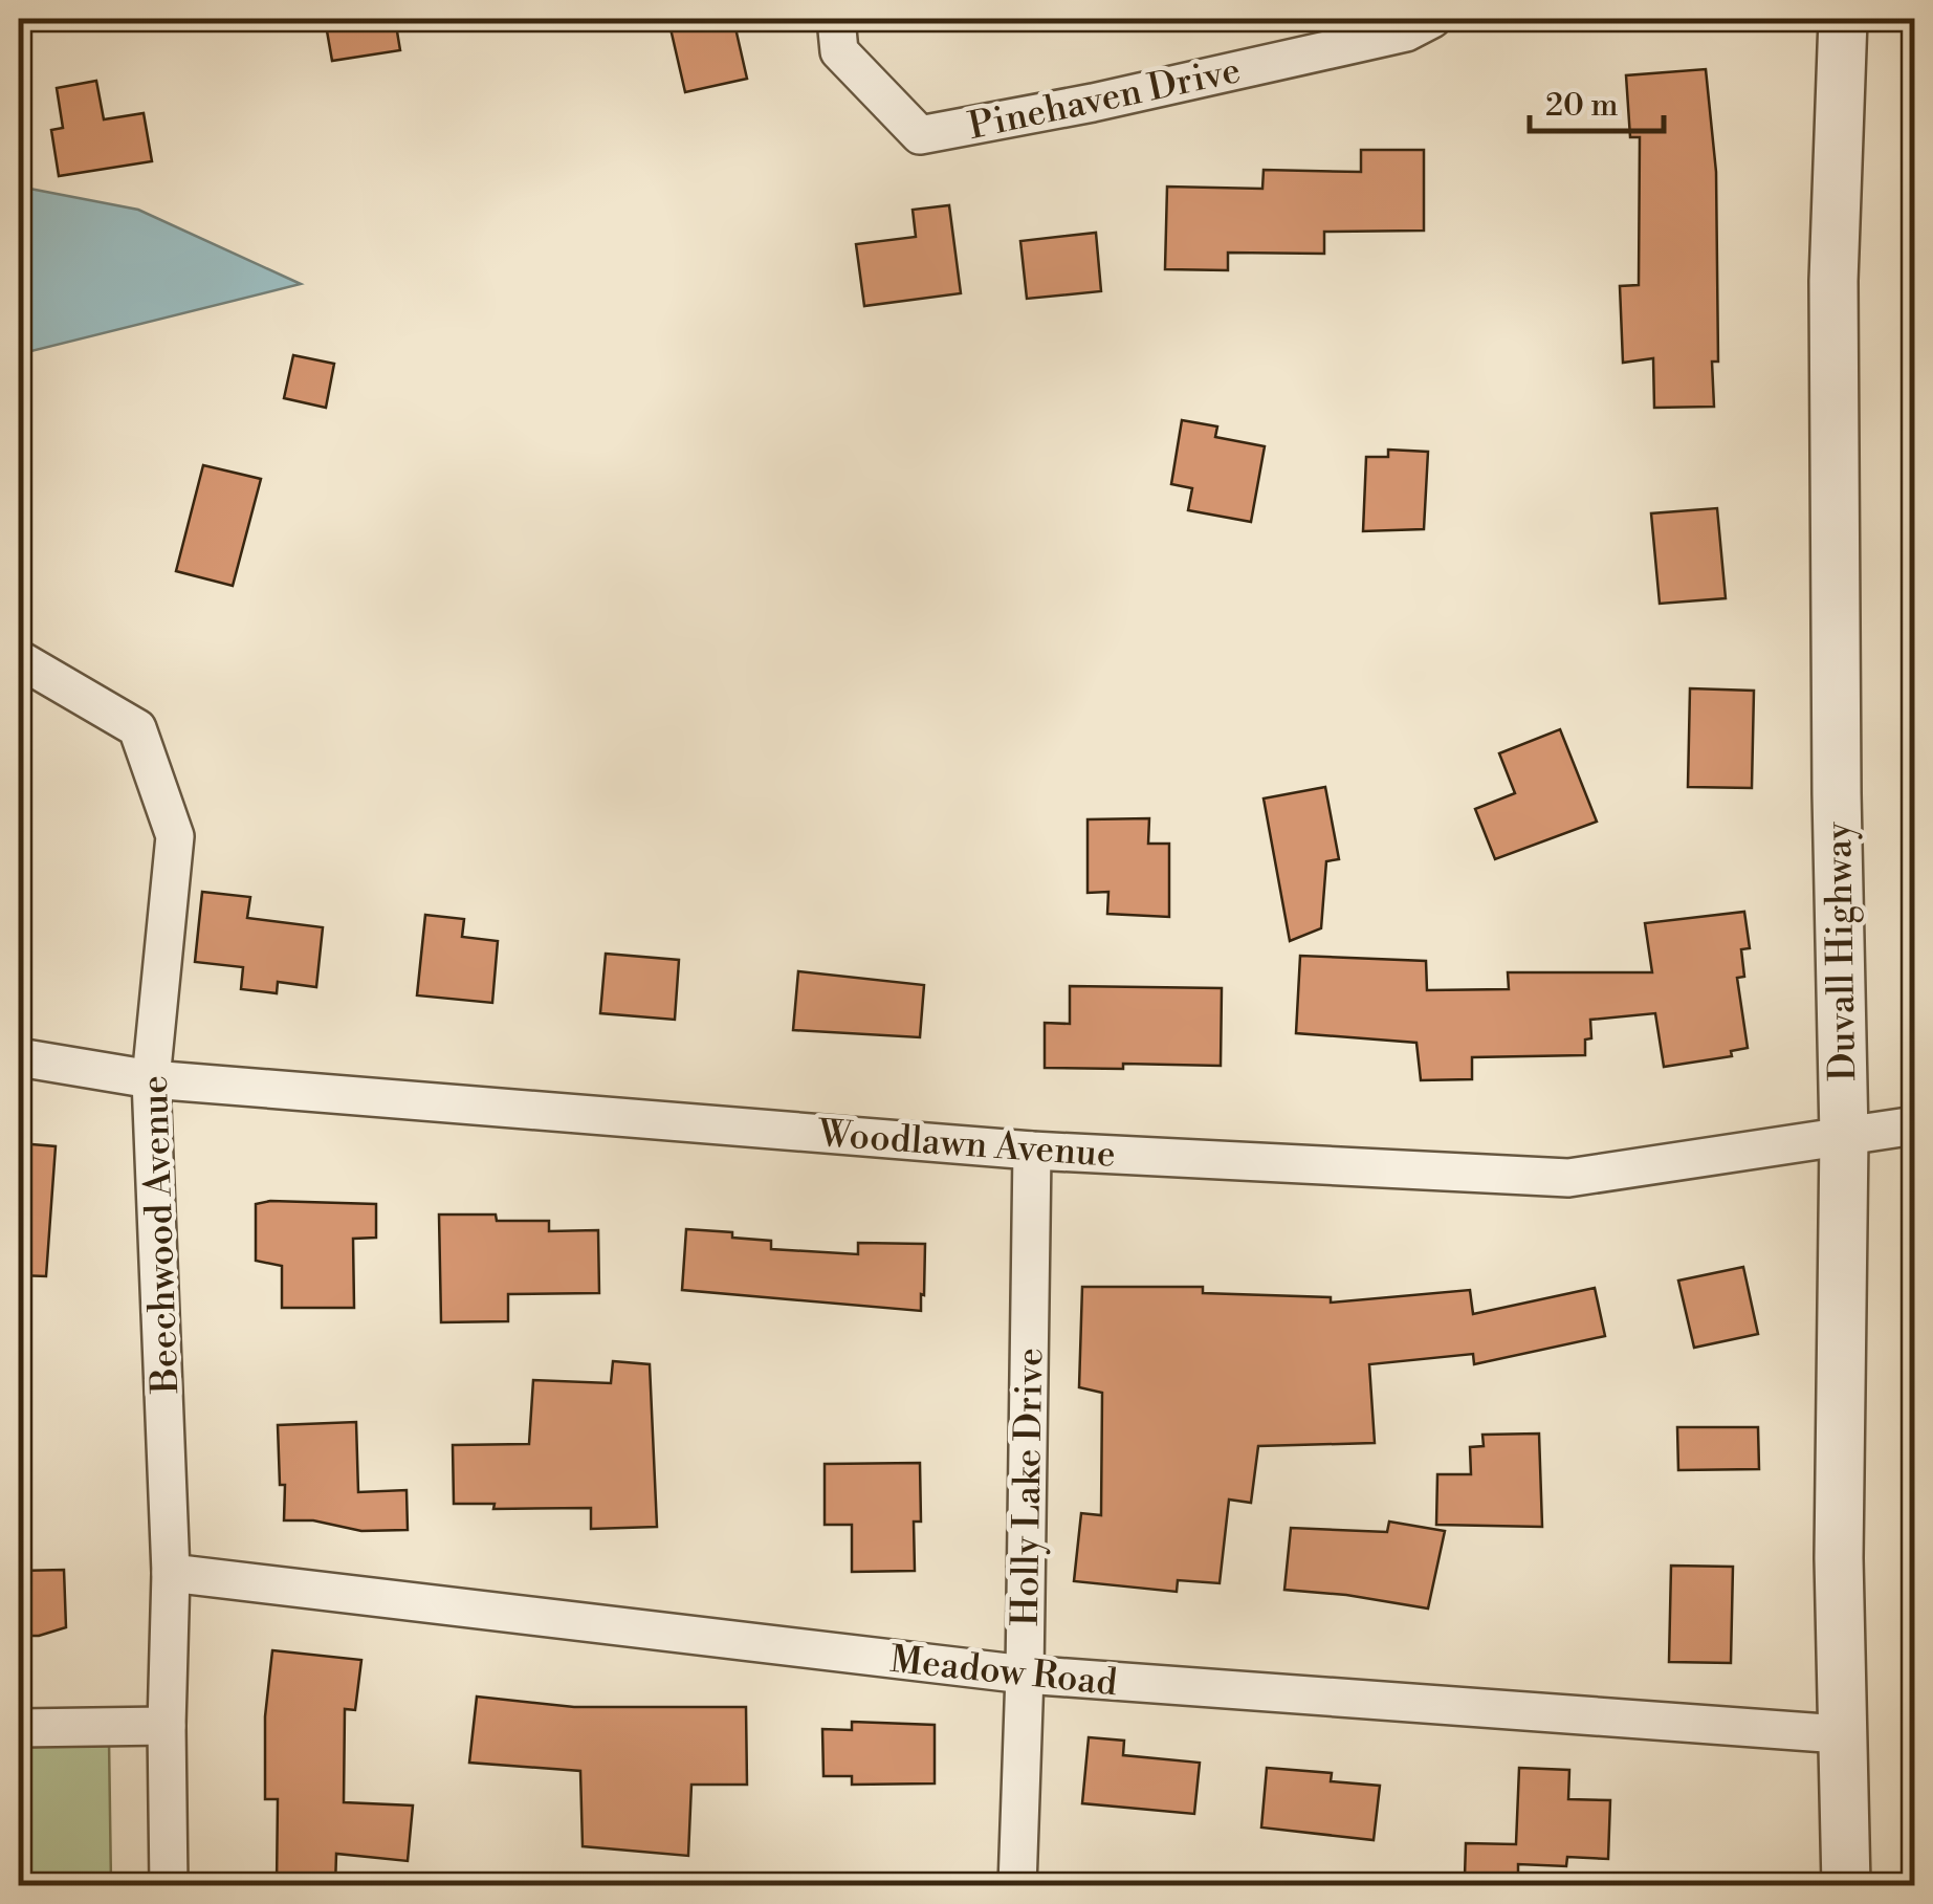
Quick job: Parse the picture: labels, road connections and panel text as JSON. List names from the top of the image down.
{
  "streets": {
    "street": [
      "Pinehaven Drive",
      "Duvall Highway",
      "Woodlawn Avenue",
      "Beechwood Avenue",
      "Holly Lake Drive",
      "Meadow Road"
    ]
  },
  "crossings": [
    ["Duvall Highway", "Woodlawn Avenue"],
    ["Duvall Highway", "Meadow Road"],
    ["Woodlawn Avenue", "Beechwood Avenue"],
    ["Woodlawn Avenue", "Holly Lake Drive"],
    ["Beechwood Avenue", "Meadow Road"],
    ["Holly Lake Drive", "Meadow Road"]
  ],
  "scale_bar": "20 m"
}
